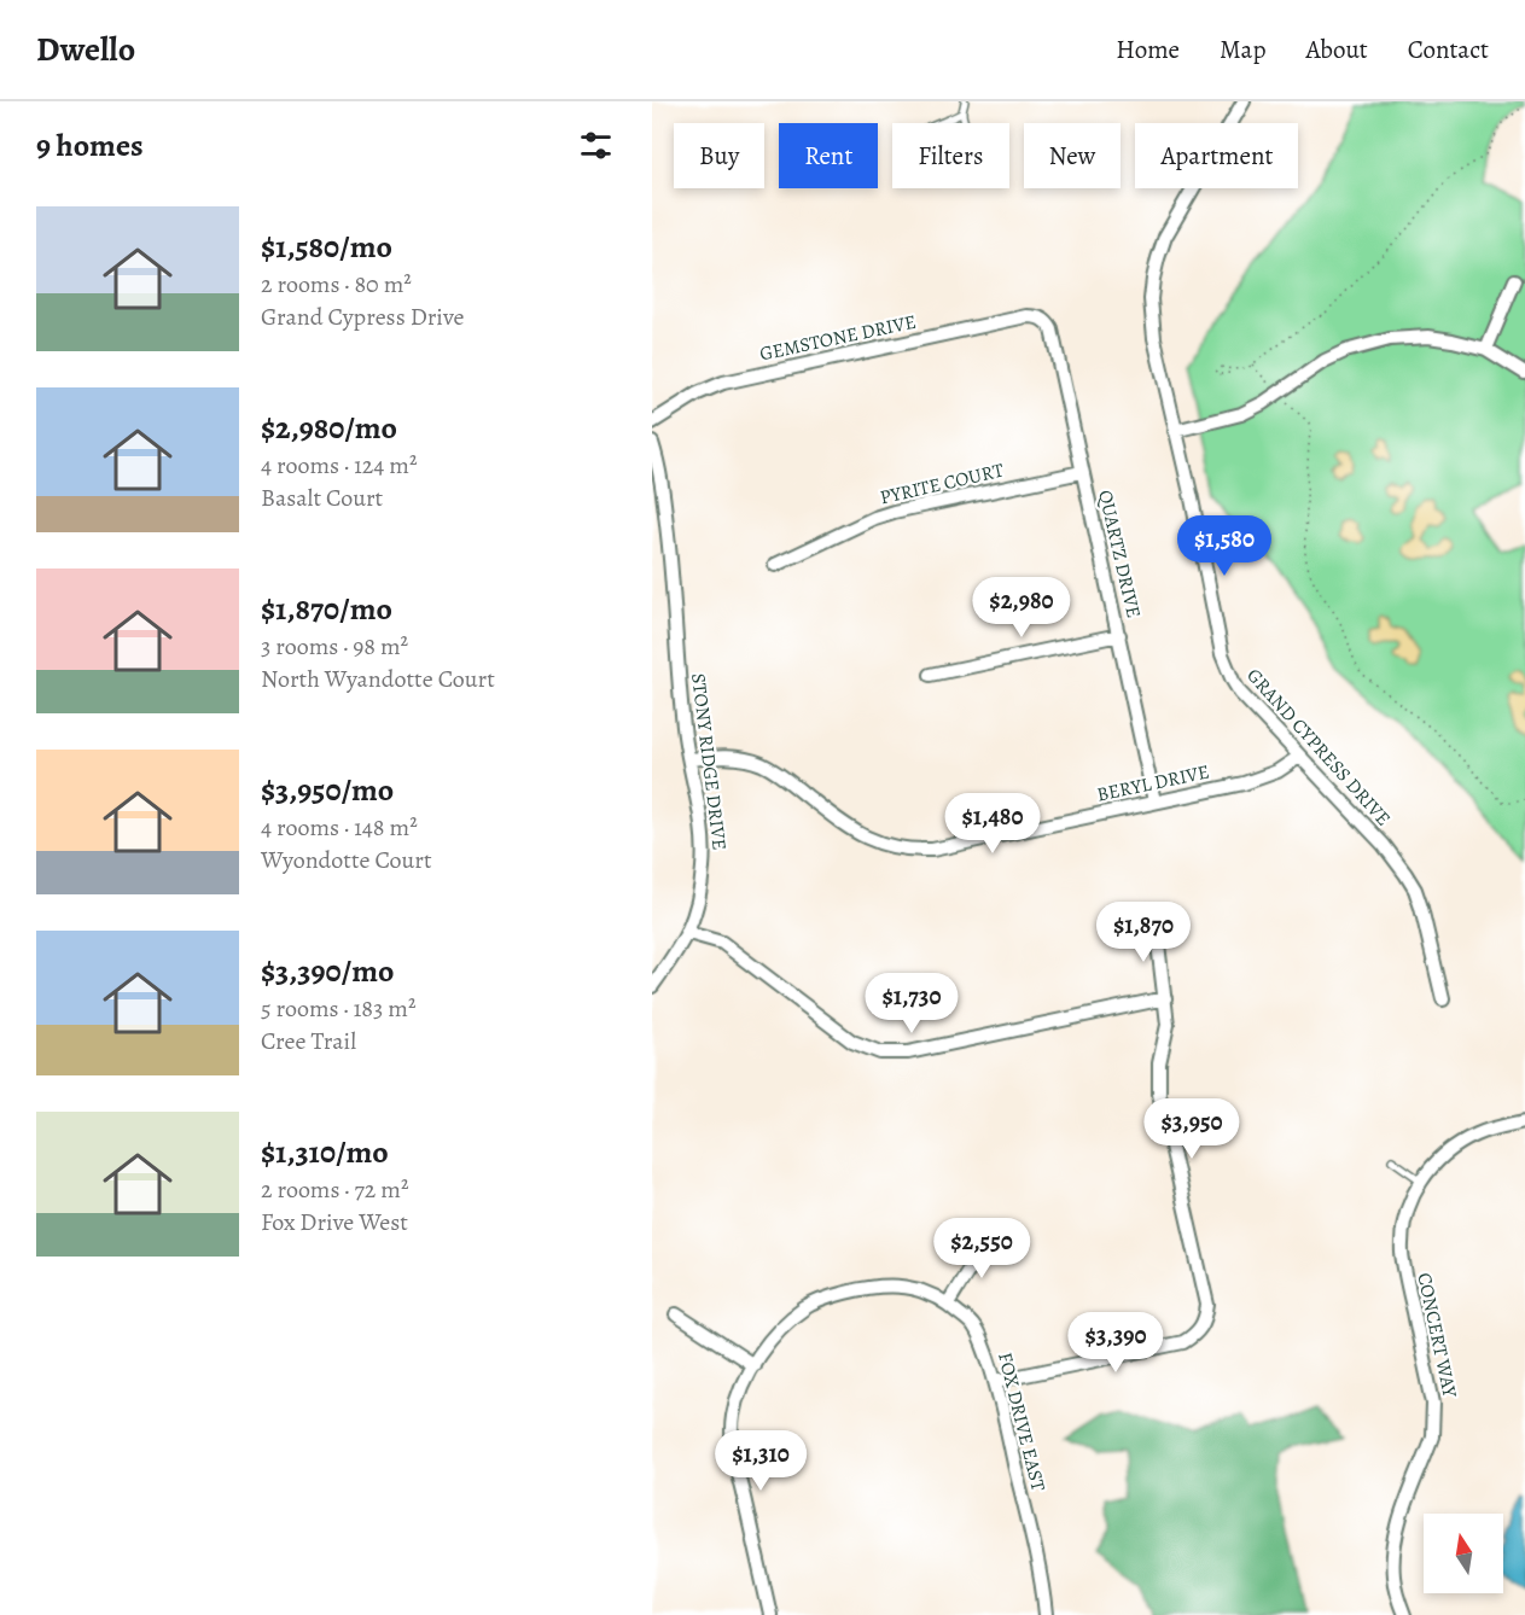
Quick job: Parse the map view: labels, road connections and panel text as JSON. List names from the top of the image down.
{
  "streets": {
    "street": [
      "GEMSTONE DRIVE",
      "PYRITE COURT",
      "QUARTZ DRIVE",
      "GRAND CYPRESS DRIVE",
      "STONY RIDGE DRIVE",
      "BERYL DRIVE",
      "CONCERT WAY",
      "FOX DRIVE EAST"
    ]
  },
  "crossings": [
    ["GEMSTONE DRIVE", "QUARTZ DRIVE"],
    ["PYRITE COURT", "QUARTZ DRIVE"],
    ["QUARTZ DRIVE", "BERYL DRIVE"],
    ["GRAND CYPRESS DRIVE", "BERYL DRIVE"],
    ["STONY RIDGE DRIVE", "BERYL DRIVE"]
  ],
  "north": "top",
  "page": {
    "header": "Dwello",
    "nav": [
      "Home",
      "Map",
      "About",
      "Contact"
    ],
    "heading": "9 homes",
    "chip": [
      "Buy",
      "Rent",
      "Filters",
      "New",
      "Apartment"
    ],
    "list": [
      {
        "name": "$1,580/mo",
        "note": "2 rooms · 80 m² · Grand Cypress Drive"
      },
      {
        "name": "$2,980/mo",
        "note": "4 rooms · 124 m² · Basalt Court"
      },
      {
        "name": "$1,870/mo",
        "note": "3 rooms · 98 m² · North Wyandotte Court"
      },
      {
        "name": "$3,950/mo",
        "note": "4 rooms · 148 m² · Wyondotte Court"
      },
      {
        "name": "$3,390/mo",
        "note": "5 rooms · 183 m² · Cree Trail"
      },
      {
        "name": "$1,310/mo",
        "note": "2 rooms · 72 m² · Fox Drive West"
      }
    ],
    "price": [
      "$1,580",
      "$2,980",
      "$1,480",
      "$1,870",
      "$1,730",
      "$3,950",
      "$2,550",
      "$3,390",
      "$1,310"
    ]
  }
}
